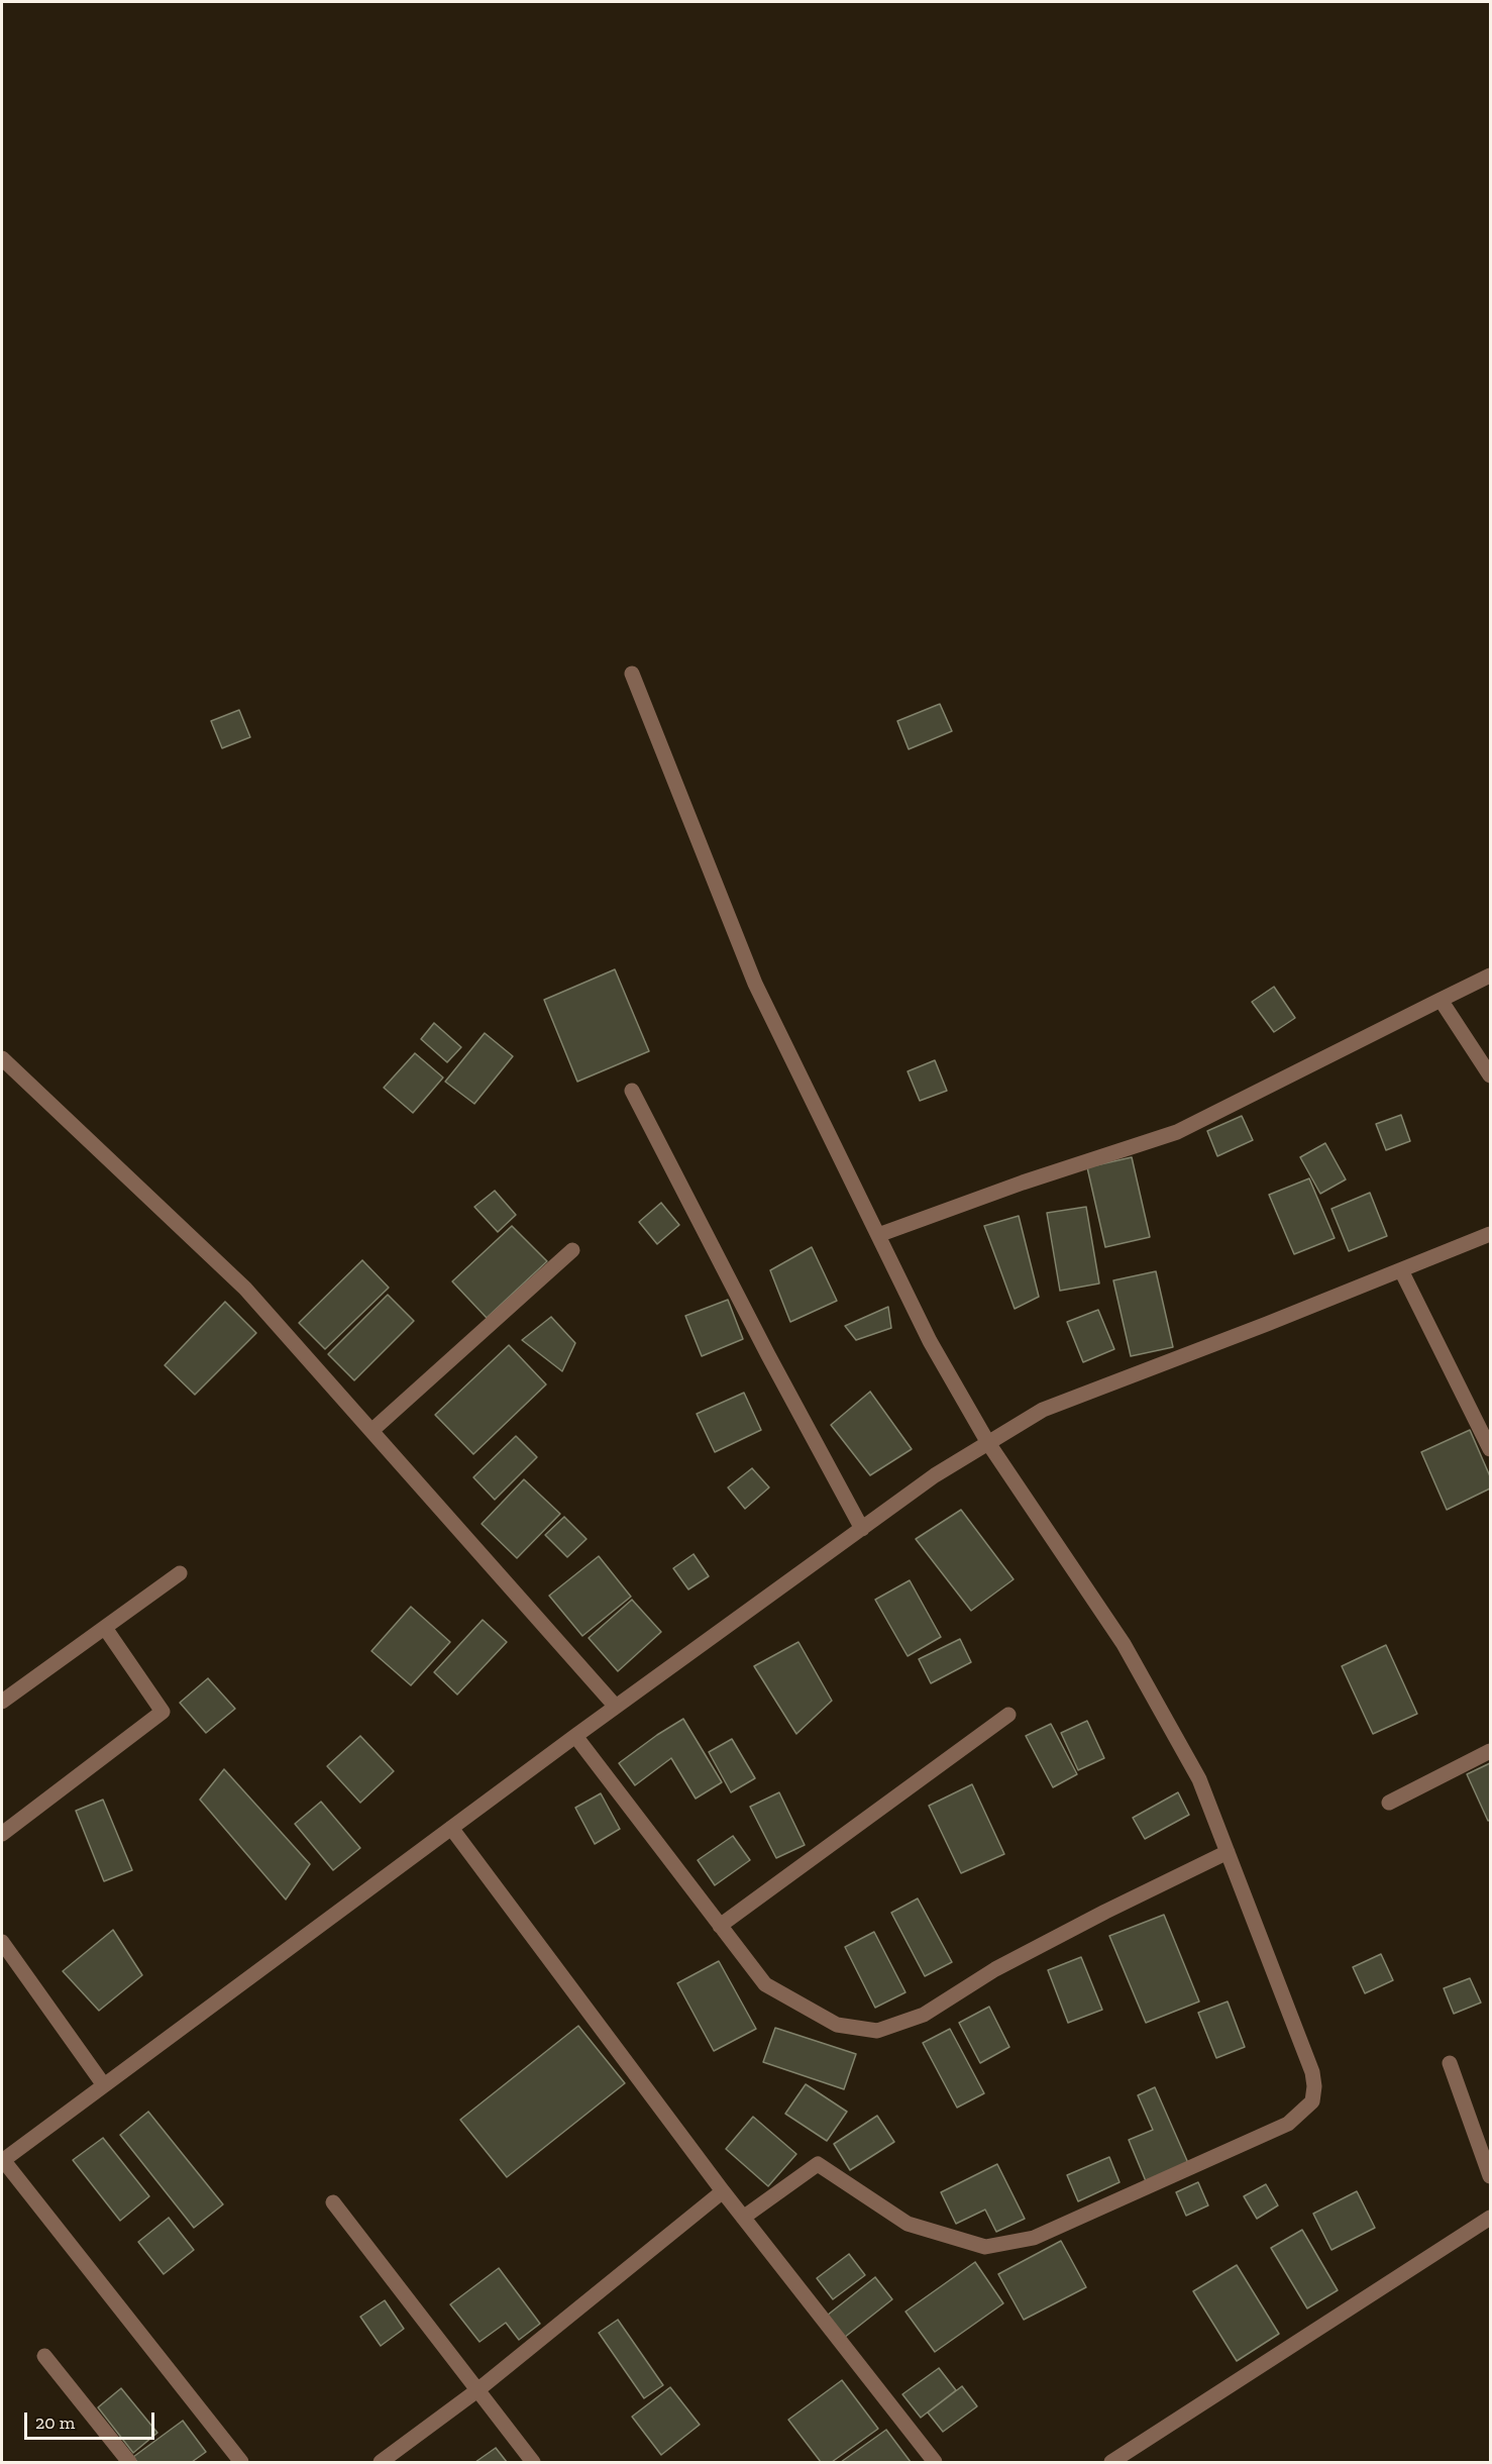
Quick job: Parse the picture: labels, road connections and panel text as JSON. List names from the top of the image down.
{
  "scale_bar": "20 m"
}
